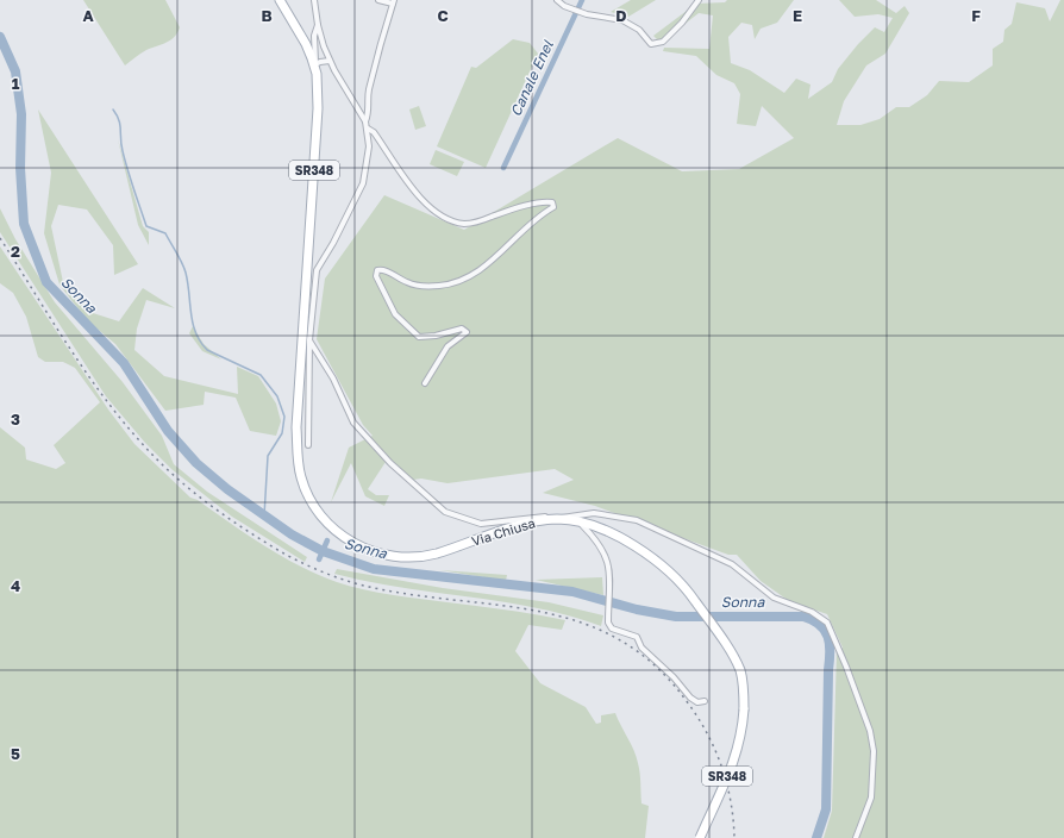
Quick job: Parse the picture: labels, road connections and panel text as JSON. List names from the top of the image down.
{
  "streets": {
    "main road": ["SR348", "Via Chiusa"]
  },
  "water": ["Canale Enel", "Sonna"],
  "grid": {
    "columns": [
      "A",
      "B",
      "C",
      "D",
      "E",
      "F"
    ],
    "rows": [
      "1",
      "2",
      "3",
      "4",
      "5"
    ]
  }
}
